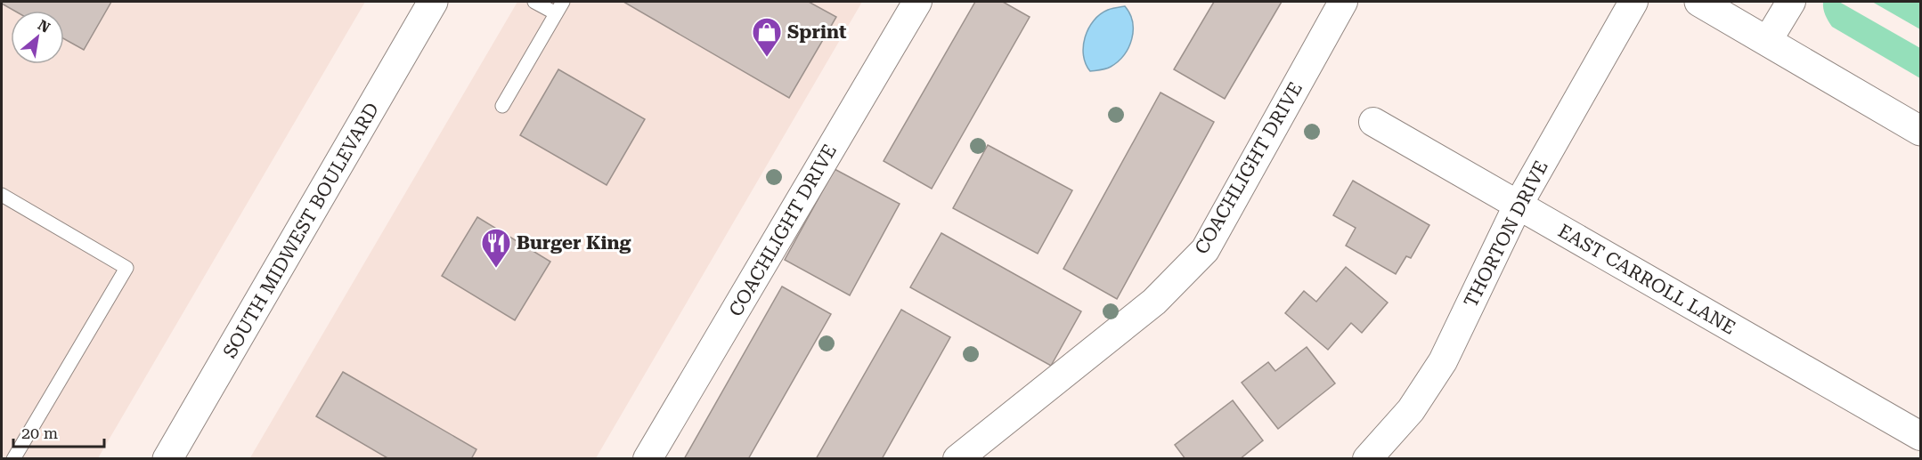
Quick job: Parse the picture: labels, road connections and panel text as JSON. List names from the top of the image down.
{
  "streets": {
    "main road": ["SOUTH MIDWEST BOULEVARD"],
    "street": ["COACHLIGHT DRIVE", "THORTON DRIVE", "EAST CARROLL LANE"]
  },
  "crossings": [
    ["THORTON DRIVE", "EAST CARROLL LANE"]
  ],
  "places": {
    "shop": ["Sprint"],
    "restaurant": ["Burger King"]
  },
  "scale_bar": "20 m",
  "north": "top right"
}
